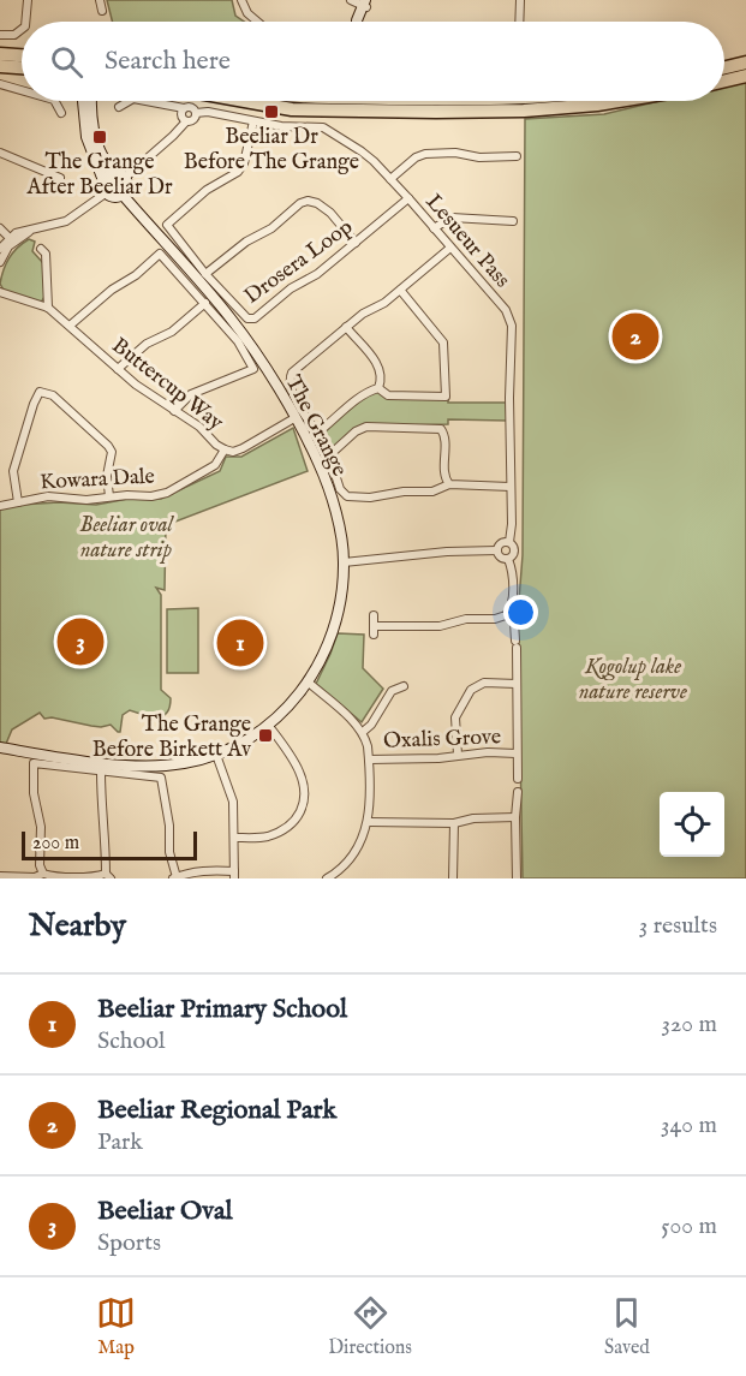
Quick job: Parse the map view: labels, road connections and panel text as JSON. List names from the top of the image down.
{
  "streets": {
    "street": [
      "Lesueur Pass",
      "Drosera Loop",
      "Buttercup Way",
      "The Grange",
      "Kowara Dale",
      "Oxalis Grove"
    ]
  },
  "crossings": [
    ["Lesueur Pass", "Drosera Loop"],
    ["Buttercup Way", "The Grange"],
    ["Buttercup Way", "Kowara Dale"]
  ],
  "parks": ["Beeliar oval nature strip", "Kogolup lake nature reserve"],
  "places": {
    "transit": ["Beeliar Dr Before The Grange", "The Grange After Beeliar Dr", "The Grange Before Birkett Av"]
  },
  "scale_bar": "200 m",
  "page": {
    "search": "Search here",
    "pins": ["2", "3", "1"],
    "scale": "200 m",
    "heading": ["Nearby", "3 results"],
    "list": [
      {
        "mark": "1",
        "name": "Beeliar Primary School",
        "note": "School",
        "value": "320 m"
      },
      {
        "mark": "2",
        "name": "Beeliar Regional Park",
        "note": "Park",
        "value": "340 m"
      },
      {
        "mark": "3",
        "name": "Beeliar Oval",
        "note": "Sports",
        "value": "500 m"
      }
    ],
    "nav": ["Map", "Directions", "Saved"]
  }
}
